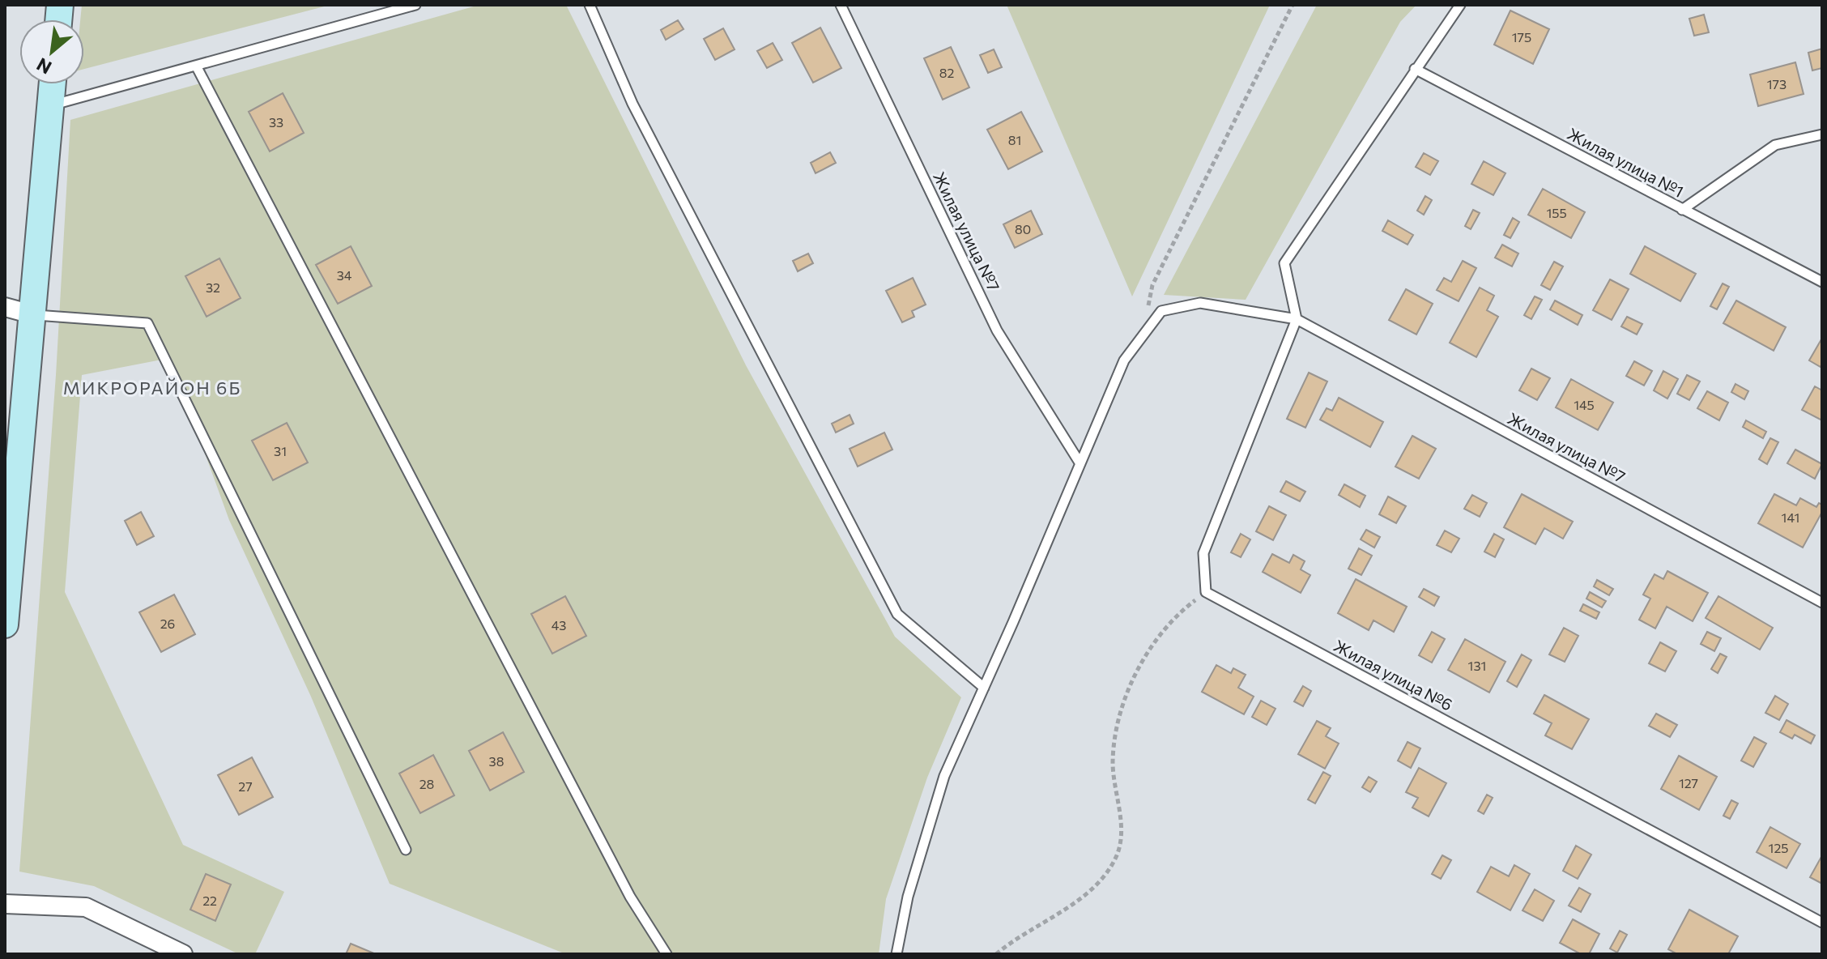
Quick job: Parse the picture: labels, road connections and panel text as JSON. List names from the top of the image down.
{
  "streets": {
    "lane": ["Жилая улица №1", "Жилая улица №7", "Жилая улица №6"]
  },
  "districts": ["МИКРОРАЙОН 6Б"],
  "house_numbers": [
    "175",
    "82",
    "173",
    "33",
    "81",
    "155",
    "80",
    "34",
    "32",
    "145",
    "31",
    "141",
    "26",
    "43",
    "131",
    "38",
    "127",
    "28",
    "27",
    "125",
    "22"
  ],
  "north": "bottom left"
}
